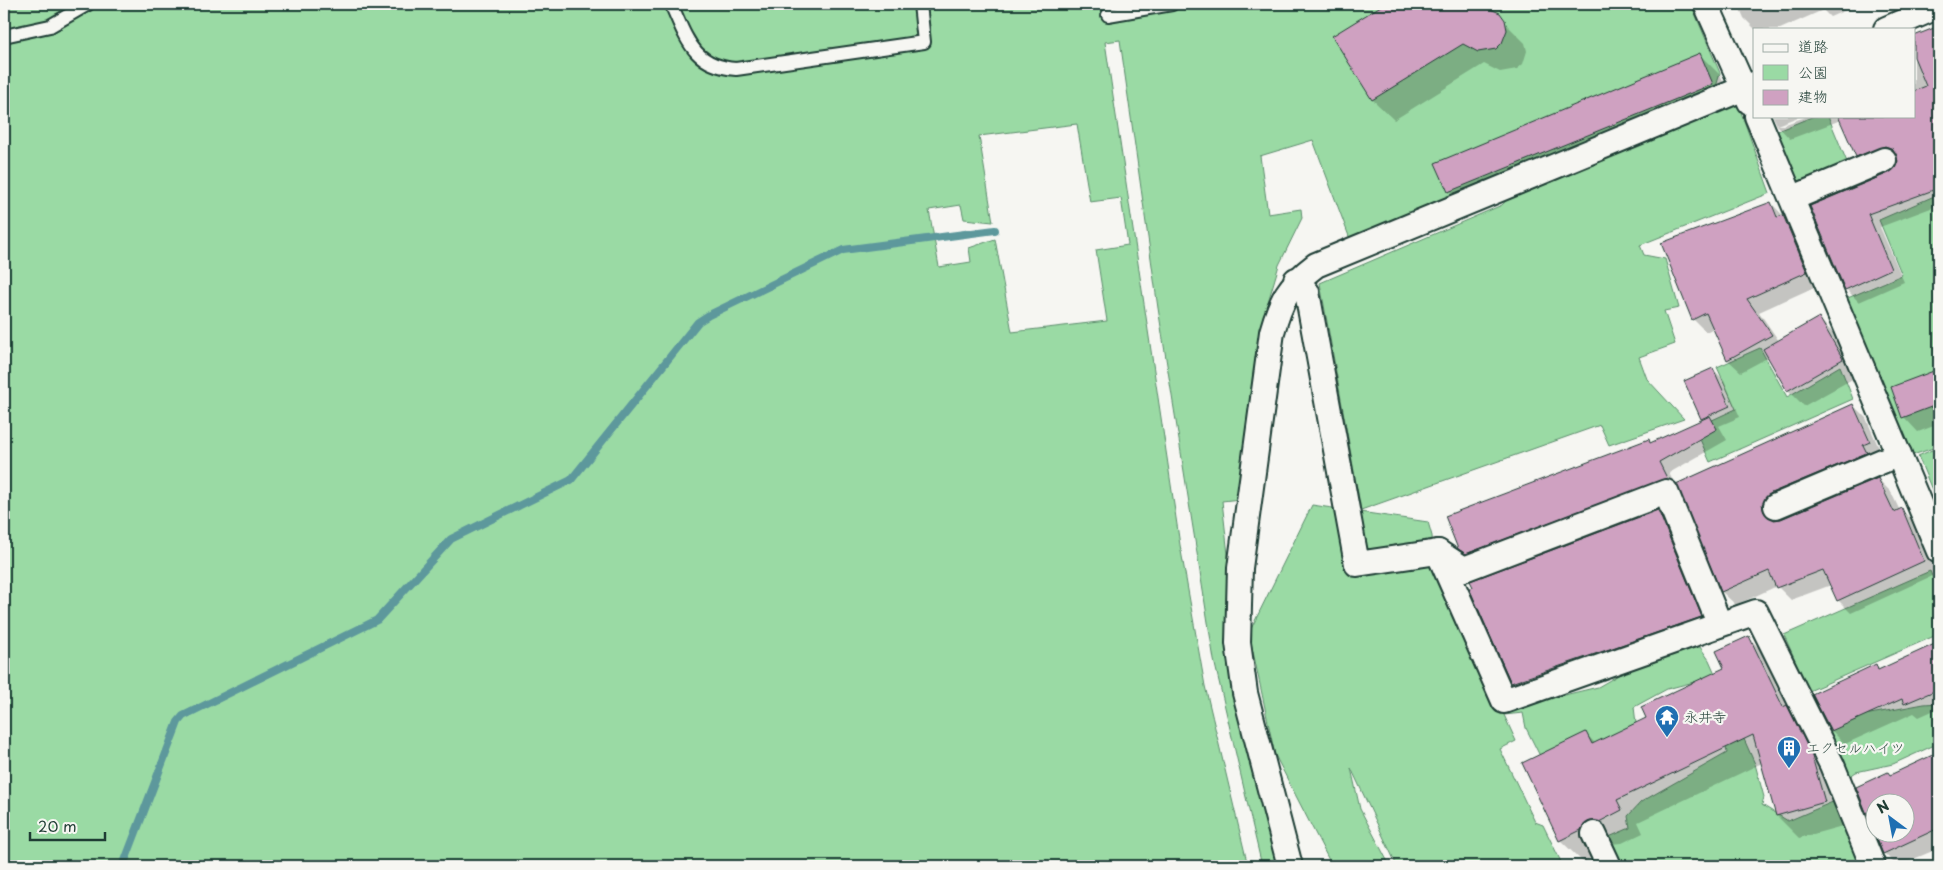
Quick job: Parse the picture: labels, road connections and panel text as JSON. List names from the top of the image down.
{
  "places": {
    "temple": ["永井寺"],
    "building": ["エクセルハイツ"]
  },
  "legend": ["道路", "公園", "建物"],
  "scale_bar": "20 m",
  "north": "top left"
}
